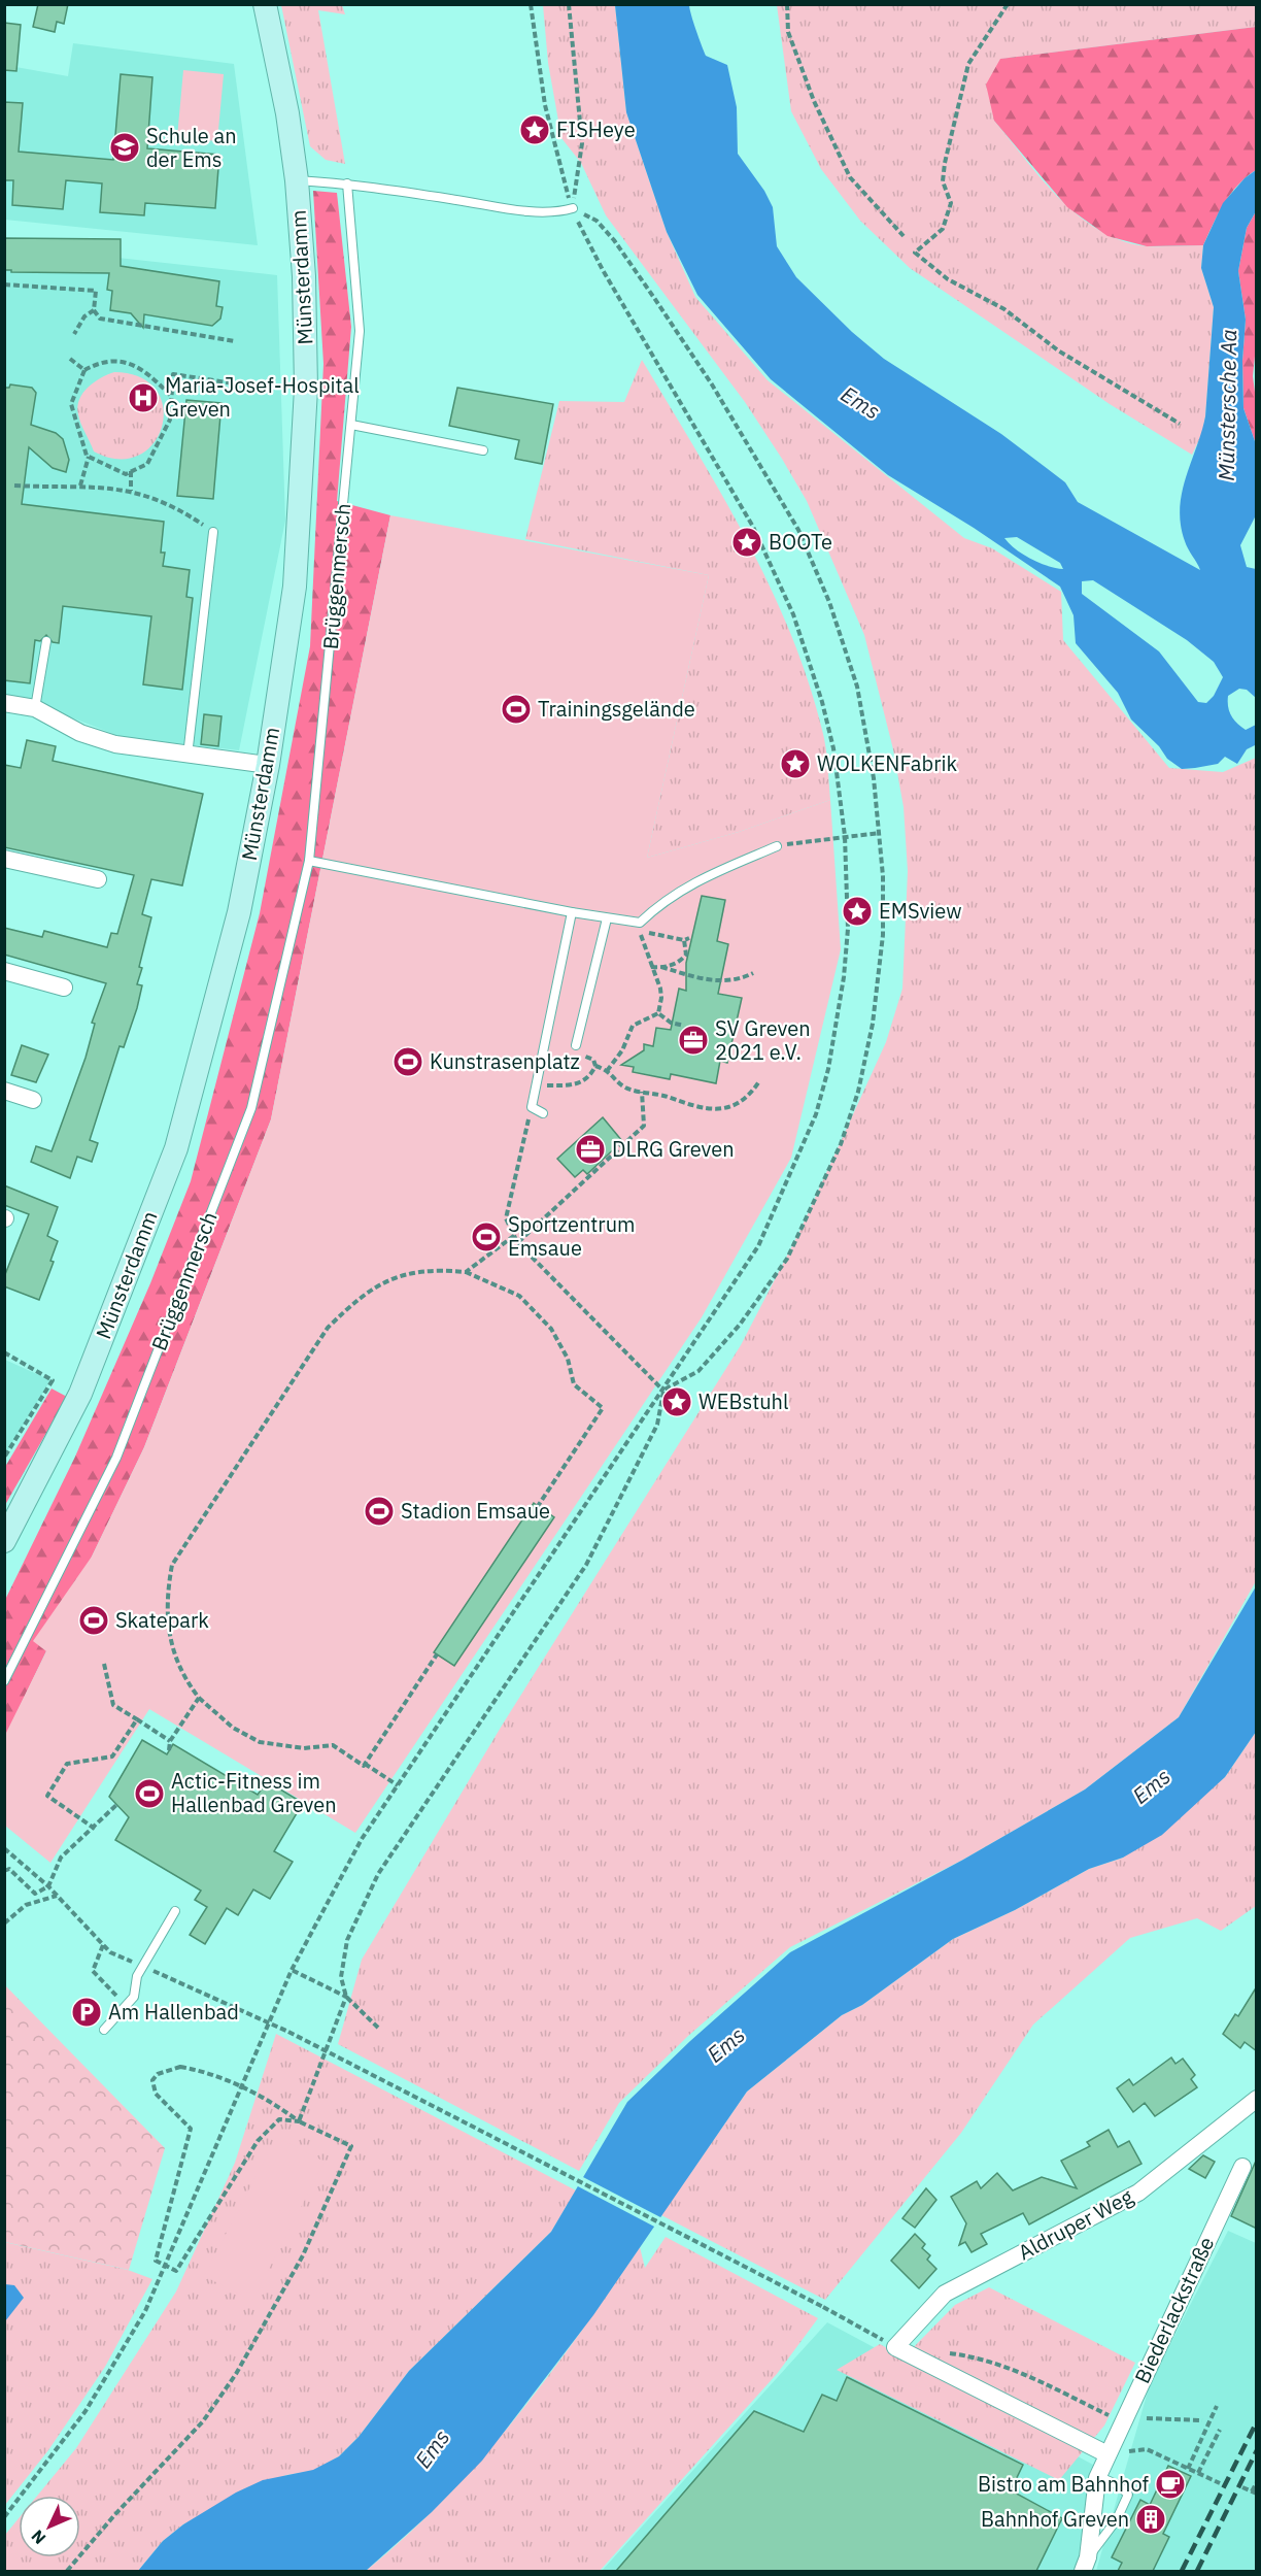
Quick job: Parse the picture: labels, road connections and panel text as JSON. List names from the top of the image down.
{
  "streets": {
    "main road": ["Münsterdamm"],
    "street": ["Aldruper Weg", "Biederlackstraße"],
    "lane": ["Brüggenmersch"]
  },
  "water": ["Ems", "Münstersche Aa"],
  "places": {
    "place": [
      "FISHeye",
      "BOOTe",
      "WOLKENFabrik",
      "EMSview",
      "WEBstuhl"
    ],
    "school or university": ["Schule an der Ems"],
    "hospital": ["Maria-Josef-Hospital Greven"],
    "sports": [
      "Trainingsgelände",
      "Kunstrasenplatz",
      "Sportzentrum Emsaue",
      "Stadion Emsaue",
      "Skatepark",
      "Actic-Fitness im Hallenbad Greven"
    ],
    "office": ["SV Greven 2021 e.V.", "DLRG Greven"],
    "parking": ["Am Hallenbad"],
    "cafe": ["Bistro am Bahnhof"],
    "building": ["Bahnhof Greven"]
  },
  "north": "bottom left"
}
